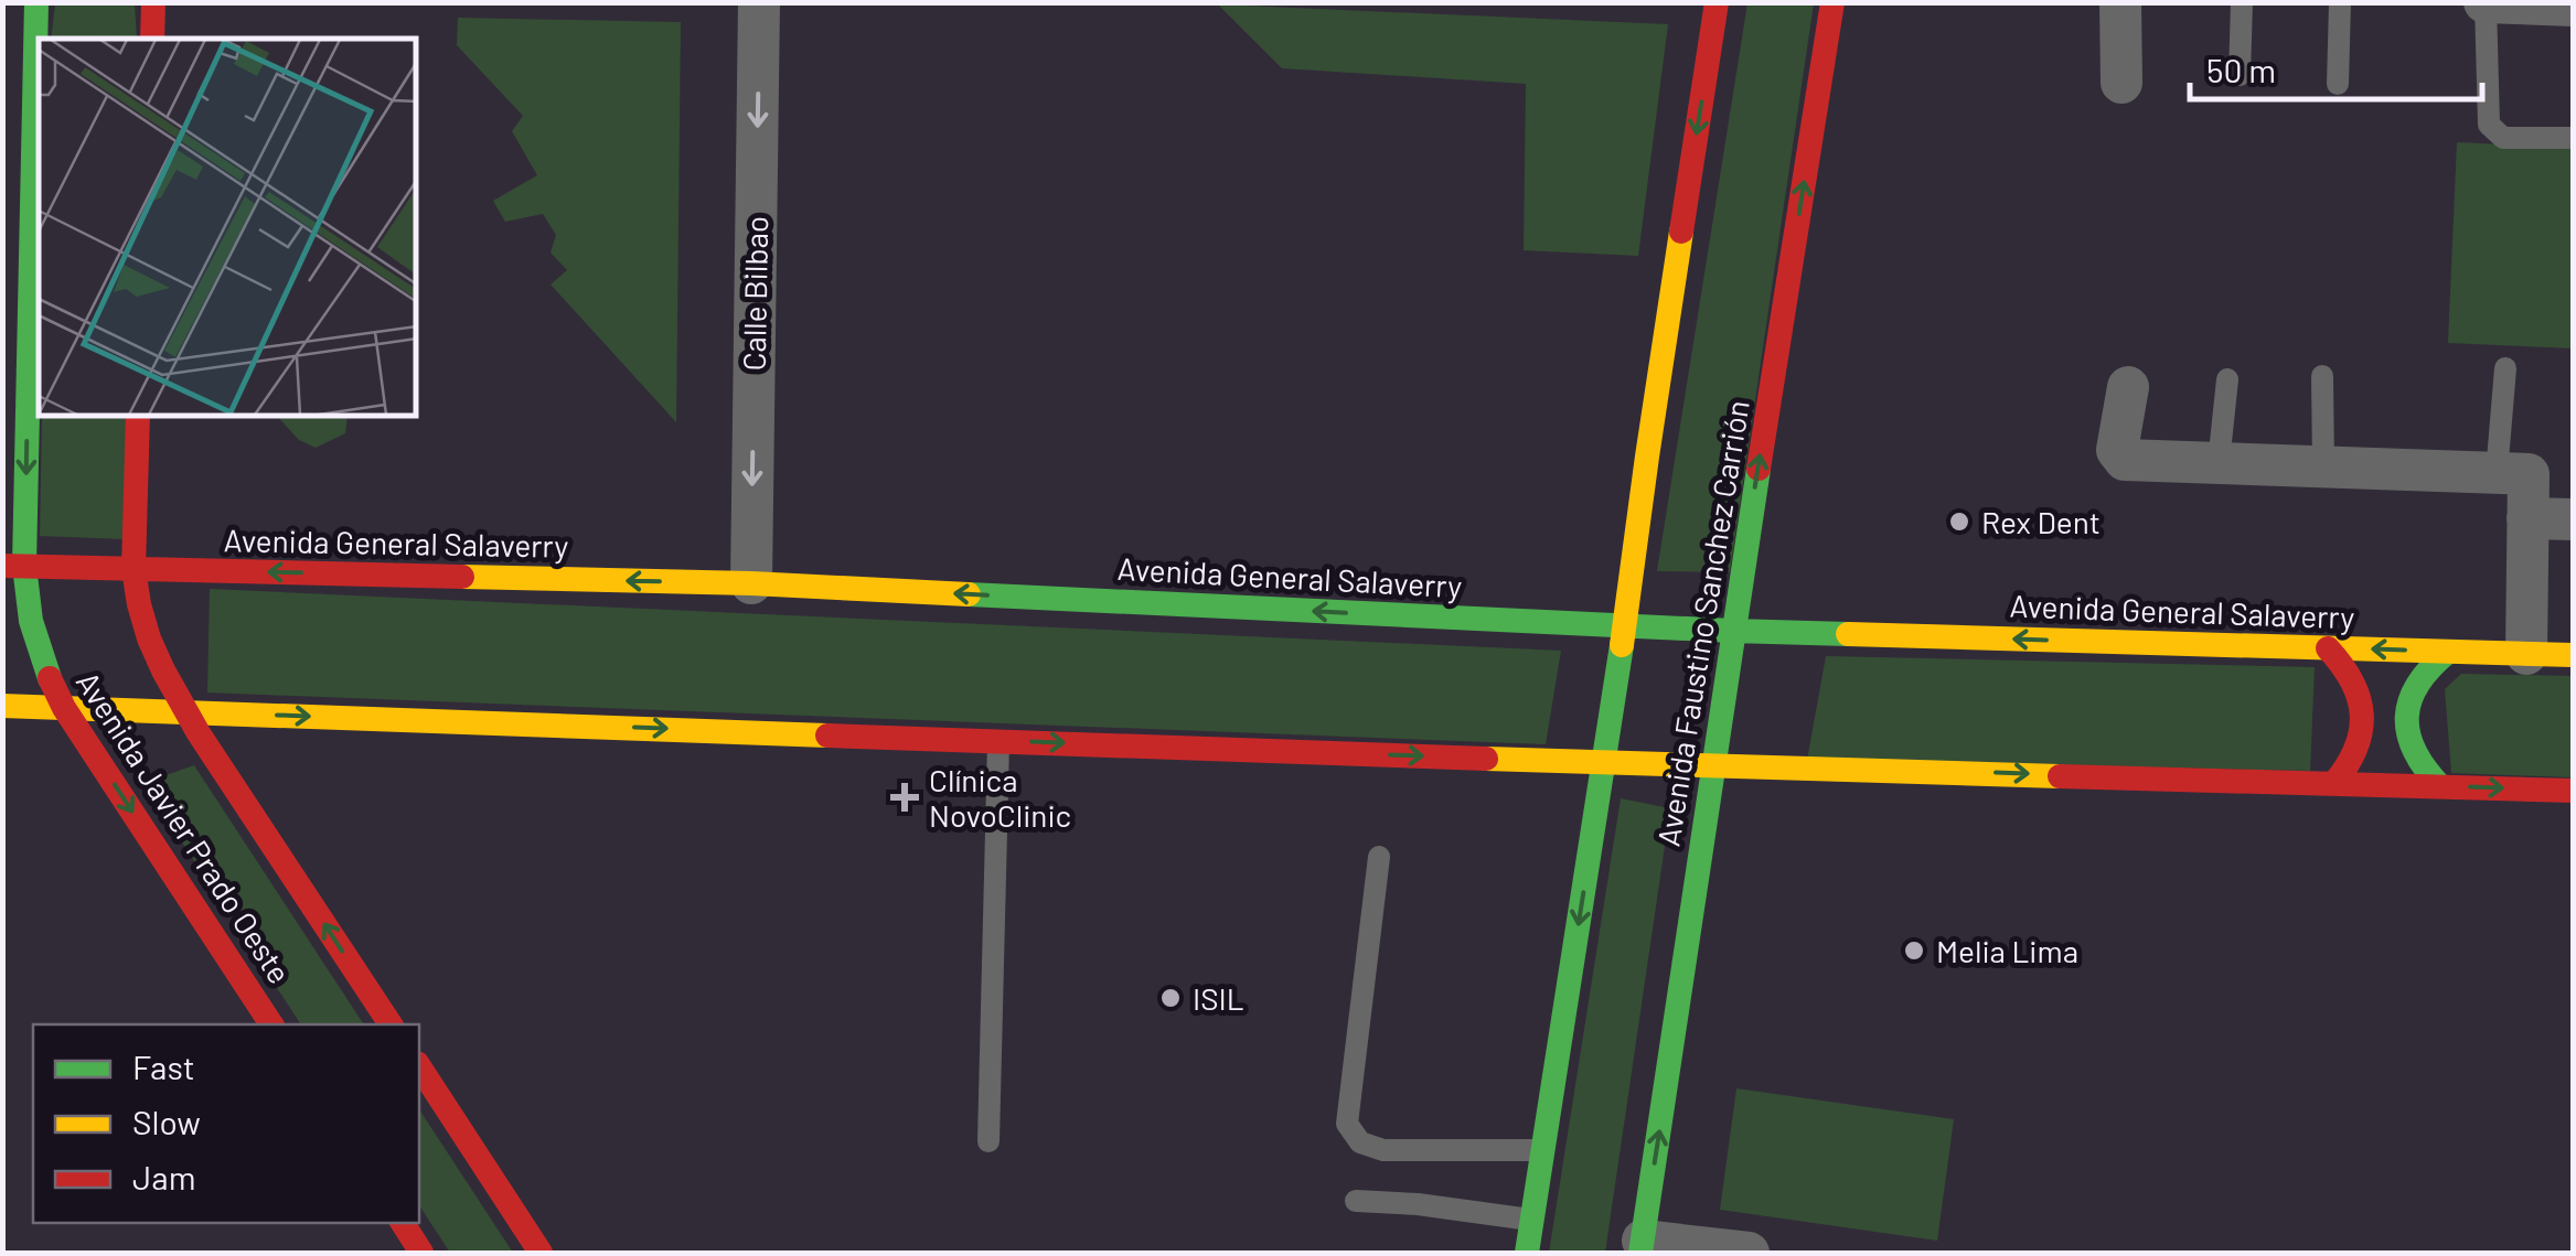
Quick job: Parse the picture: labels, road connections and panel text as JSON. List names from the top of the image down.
{
  "streets": {
    "main road": ["Avenida General Salaverry", "Avenida Faustino Sanchez Carrión", "Avenida Javier Prado Oeste"],
    "street": ["Calle Bilbao"]
  },
  "crossings": [
    ["Calle Bilbao", "Avenida General Salaverry"],
    ["Avenida General Salaverry", "Avenida Faustino Sanchez Carrión"],
    ["Avenida General Salaverry", "Avenida Javier Prado Oeste"]
  ],
  "one_way": ["Calle Bilbao"],
  "places": {
    "other": ["Rex Dent", "Melia Lima", "ISIL"],
    "health": ["Clínica NovoClinic"]
  },
  "legend": ["Fast", "Slow", "Jam"],
  "scale_bar": "50 m"
}
